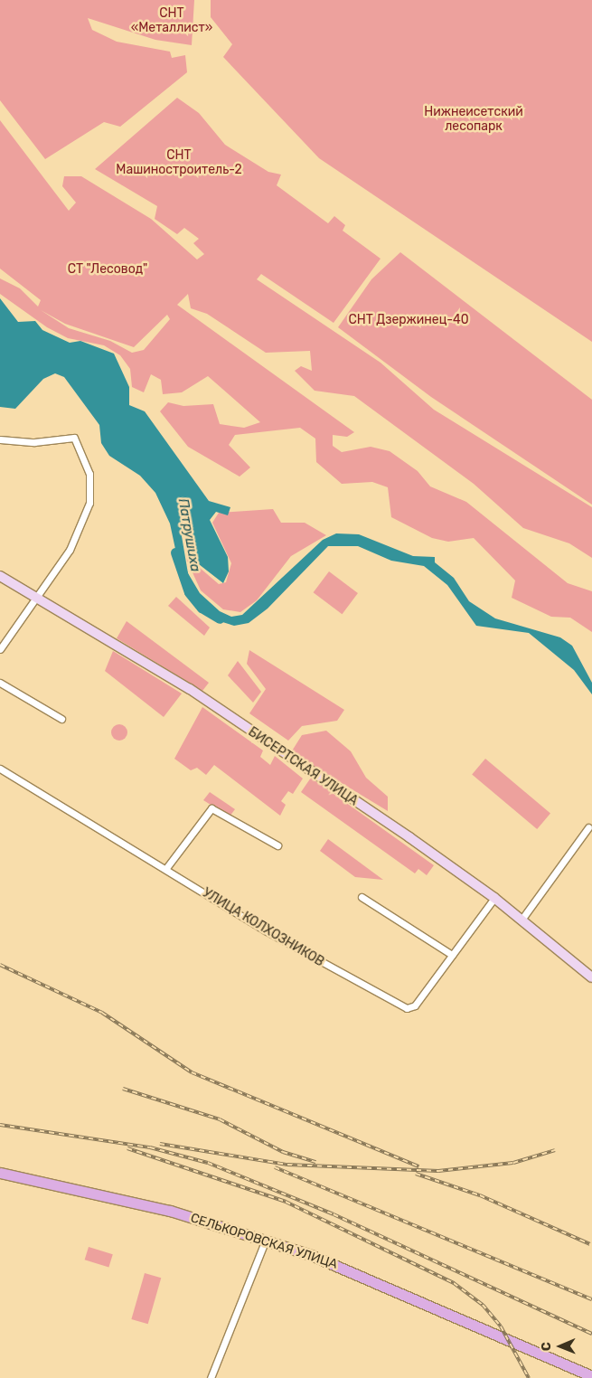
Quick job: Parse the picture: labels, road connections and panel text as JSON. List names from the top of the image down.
{
  "streets": {
    "main road": ["БИСЕРТСКАЯ УЛИЦА", "СЕЛЬКОРОВСКАЯ УЛИЦА"],
    "street": ["УЛИЦА КОЛХОЗНИКОВ"]
  },
  "crossings": [
    ["БИСЕРТСКАЯ УЛИЦА", "УЛИЦА КОЛХОЗНИКОВ"]
  ],
  "water": ["Патрушиха"],
  "parks": [
    "СНТ «Металлист»",
    "Нижнеисетский лесопарк",
    "СНТ Машиностроитель-2",
    "СТ \"Лесовод\"",
    "СНТ Дзержинец-40"
  ],
  "north": "left"
}
